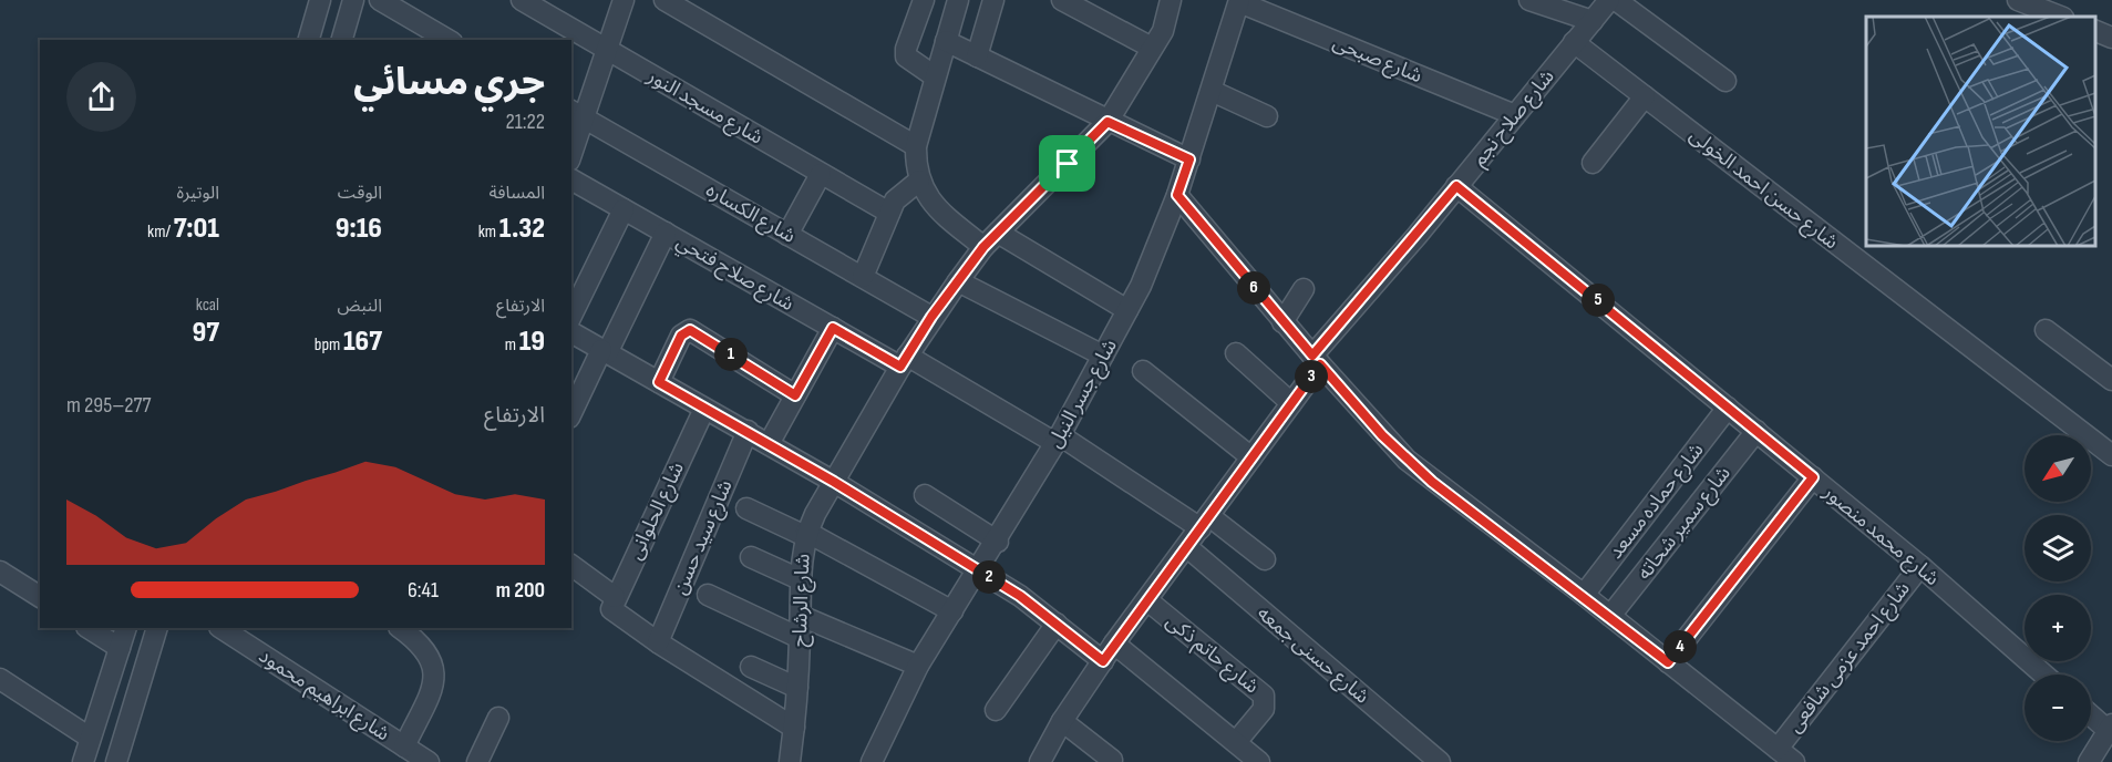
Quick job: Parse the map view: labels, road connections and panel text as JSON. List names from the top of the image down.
{
  "streets": {
    "street": [
      "شارع صبحى",
      "شارع مسجد النور",
      "شارع صلاح نجم",
      "شارع حسن احمد الخولى",
      "شارع الكساره",
      "شارع صلاح فتحي",
      "شارع جسر النيل",
      "شارع حماده مسعد",
      "شارع الحلوانى",
      "شارع سمير شحاته",
      "شارع محمد منصور",
      "شارع سيد حسن",
      "شارع الرشاح",
      "شارع حاتم ذكى",
      "شارع حسنى جمعه",
      "شارع احمد عزمى شافعى",
      "شارع ابراهيم محمود"
    ]
  },
  "crossings": [
    ["شارع صبحى", "شارع صلاح نجم"],
    ["شارع صبحى", "شارع جسر النيل"],
    ["شارع صلاح نجم", "شارع حسن احمد الخولى"],
    ["شارع صلاح نجم", "شارع صلاح فتحي"],
    ["شارع صلاح نجم", "شارع محمد منصور"],
    ["شارع صلاح نجم", "شارع حاتم ذكى"],
    ["شارع صلاح نجم", "شارع حسنى جمعه"],
    ["شارع الكساره", "شارع الرشاح"],
    ["شارع صلاح فتحي", "شارع جسر النيل"],
    ["شارع صلاح فتحي", "شارع الرشاح"],
    ["شارع حماده مسعد", "شارع محمد منصور"],
    ["شارع سمير شحاته", "شارع محمد منصور"],
    ["شارع محمد منصور", "شارع احمد عزمى شافعى"]
  ],
  "north": "bottom left",
  "page": {
    "heading": ["جري مسائي", "21:22"],
    "stats": [
      ["المسافة", "1.32 km"],
      ["الوقت", "9:16"],
      ["الوتيرة", "7:01 /km"],
      ["الارتفاع", "19 m"],
      ["النبض", "167 bpm"],
      ["kcal", "97"]
    ],
    "pins": [
      "6",
      "5",
      "1",
      "3",
      "2",
      "4"
    ],
    "chart": ["الارتفاع", "277–295 m"],
    "map_buttons": ["+", "−"],
    "list": [
      {
        "name": "200 m",
        "note": "6:41"
      }
    ]
  }
}
